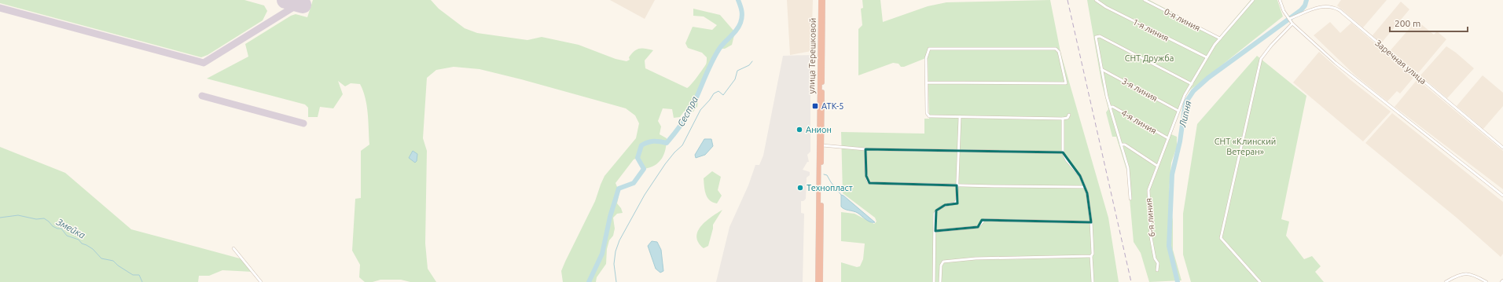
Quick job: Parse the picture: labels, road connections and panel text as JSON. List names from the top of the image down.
{
  "streets": {
    "highway": ["улица Терешковой"],
    "street": [
      "0-я линия",
      "1-я линия",
      "Заречная улица",
      "3-я линия",
      "4-я линия",
      "6-я линия"
    ]
  },
  "crossings": [
    ["0-я линия", "6-я линия"],
    ["1-я линия", "6-я линия"],
    ["3-я линия", "6-я линия"],
    ["4-я линия", "6-я линия"]
  ],
  "water": ["Сестра", "Липня", "Змейка"],
  "parks": ["СНТ Дружба", "СНТ «Клинский Ветеран»"],
  "places": {
    "transit": ["АТК-5"],
    "other": ["Анион", "Технопласт"]
  },
  "scale_bar": "200 m"
}
